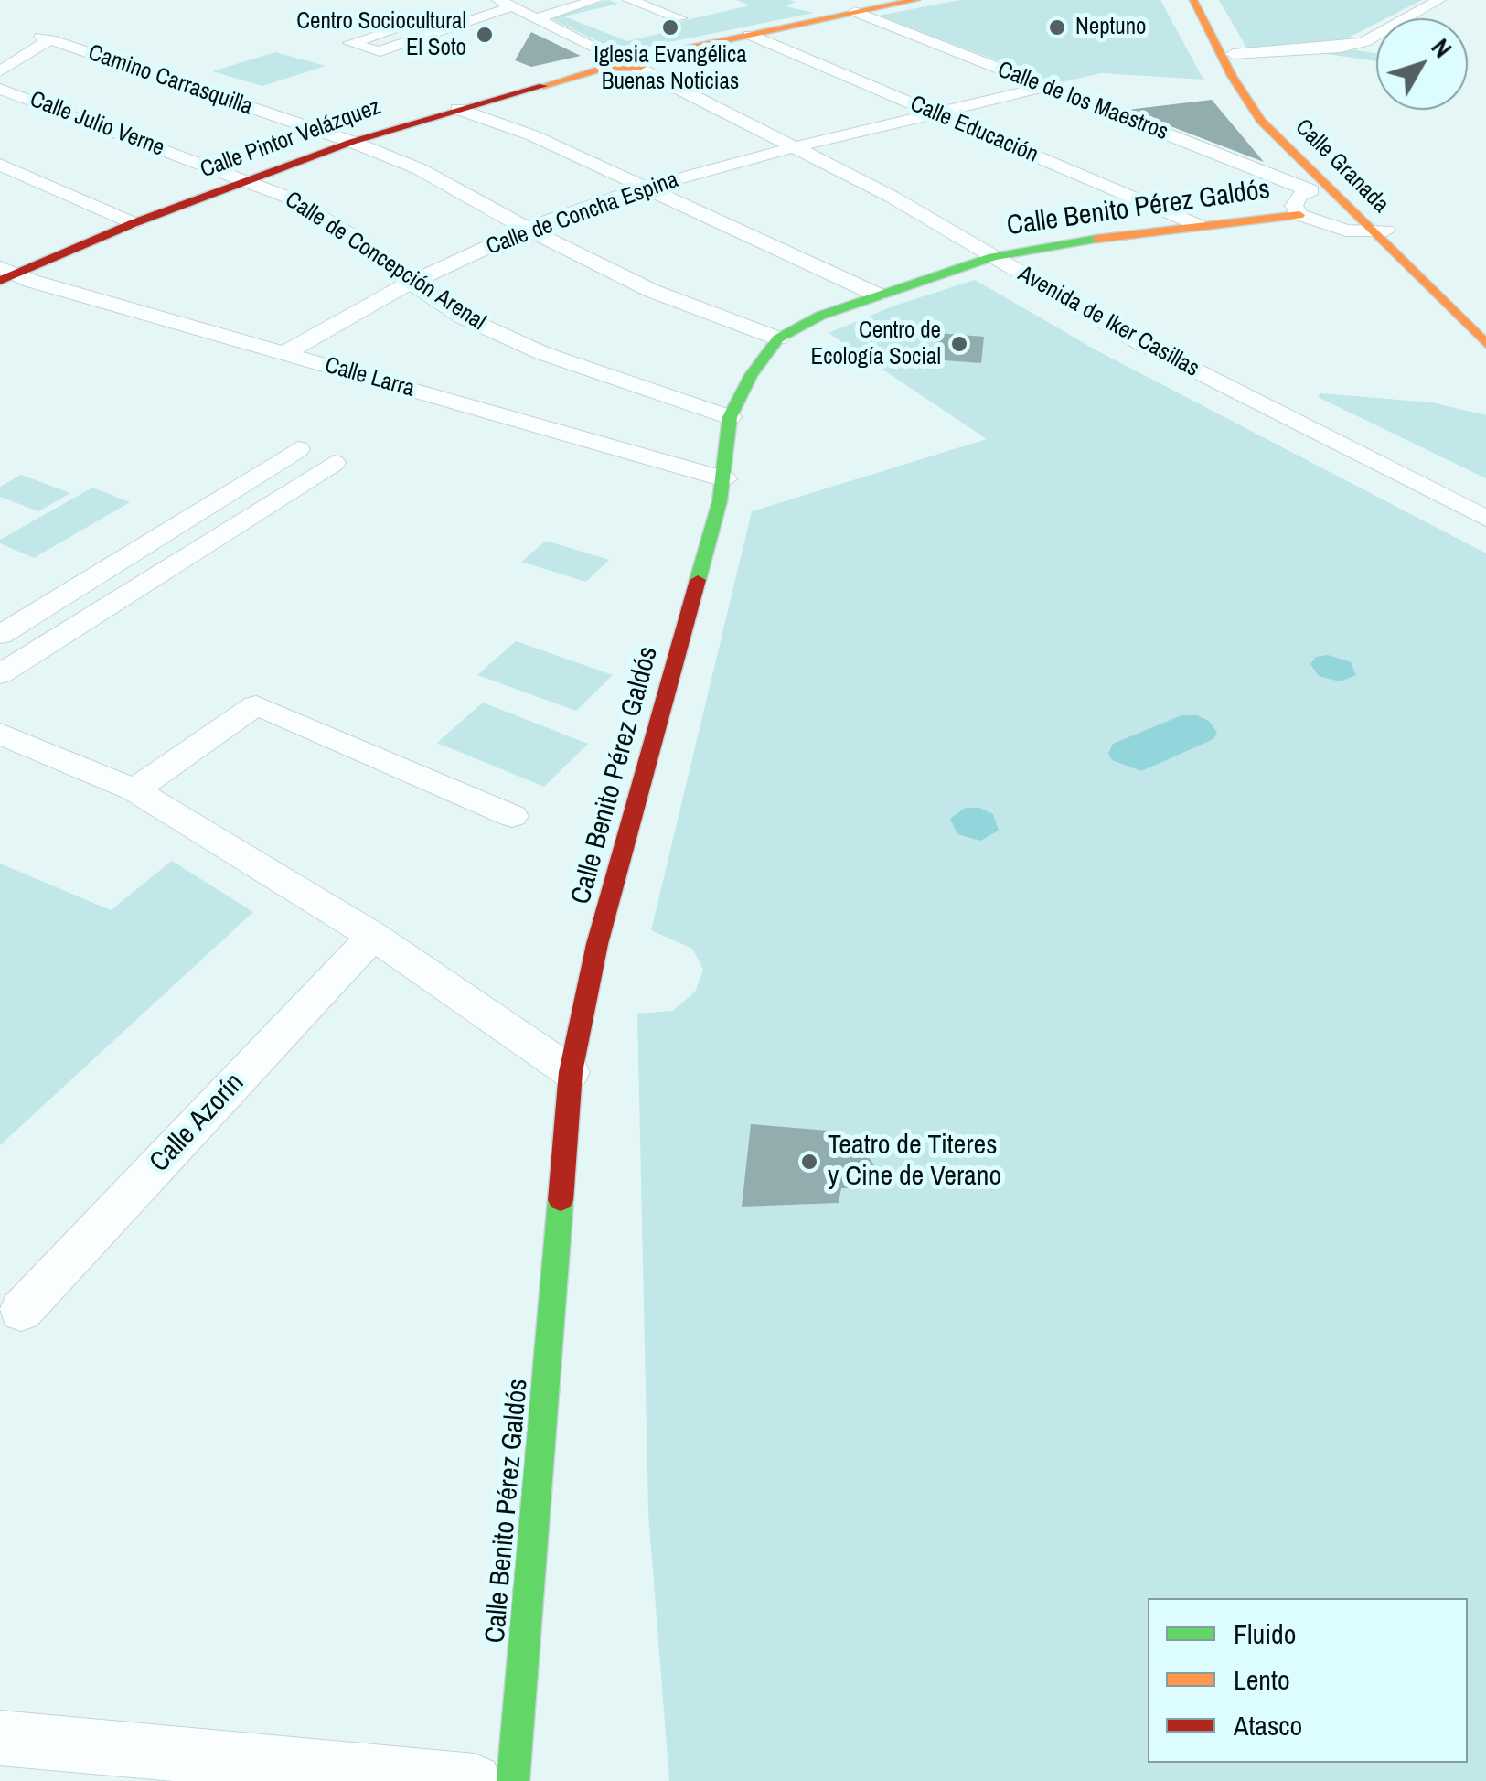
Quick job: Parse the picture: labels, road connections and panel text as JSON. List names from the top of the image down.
{
  "streets": {
    "street": [
      "Camino Carrasquilla",
      "Calle de los Maestros",
      "Calle Julio Verne",
      "Calle Educación",
      "Calle Pintor Velázquez",
      "Calle Granada",
      "Calle Benito Pérez Galdós",
      "Calle de Concha Espina",
      "Calle de Concepción Arenal",
      "Avenida de Iker Casillas",
      "Calle Larra",
      "Calle Azorín"
    ]
  },
  "crossings": [
    ["Camino Carrasquilla", "Calle Julio Verne"],
    ["Camino Carrasquilla", "Calle Pintor Velázquez"],
    ["Camino Carrasquilla", "Calle Benito Pérez Galdós"],
    ["Camino Carrasquilla", "Calle de Concha Espina"],
    ["Calle de los Maestros", "Calle Granada"],
    ["Calle de los Maestros", "Calle de Concha Espina"],
    ["Calle Julio Verne", "Calle Pintor Velázquez"],
    ["Calle Julio Verne", "Calle de Concepción Arenal"],
    ["Calle Educación", "Calle Benito Pérez Galdós"],
    ["Calle Educación", "Calle de Concha Espina"],
    ["Calle Pintor Velázquez", "Calle de Concepción Arenal"],
    ["Calle Pintor Velázquez", "Avenida de Iker Casillas"],
    ["Calle Pintor Velázquez", "Calle Larra"],
    ["Calle Benito Pérez Galdós", "Calle de Concepción Arenal"],
    ["Calle Benito Pérez Galdós", "Avenida de Iker Casillas"],
    ["Calle Benito Pérez Galdós", "Calle Larra"],
    ["Calle de Concha Espina", "Calle de Concepción Arenal"],
    ["Calle de Concha Espina", "Avenida de Iker Casillas"],
    ["Calle de Concha Espina", "Calle Larra"]
  ],
  "places": [
    "Iglesia Evangélica Buenas Noticias",
    "Neptuno",
    "Centro Sociocultural El Soto",
    "Centro de Ecología Social",
    "Teatro de Titeres y Cine de Verano"
  ],
  "legend": ["Fluido", "Lento", "Atasco"],
  "north": "top right"
}
